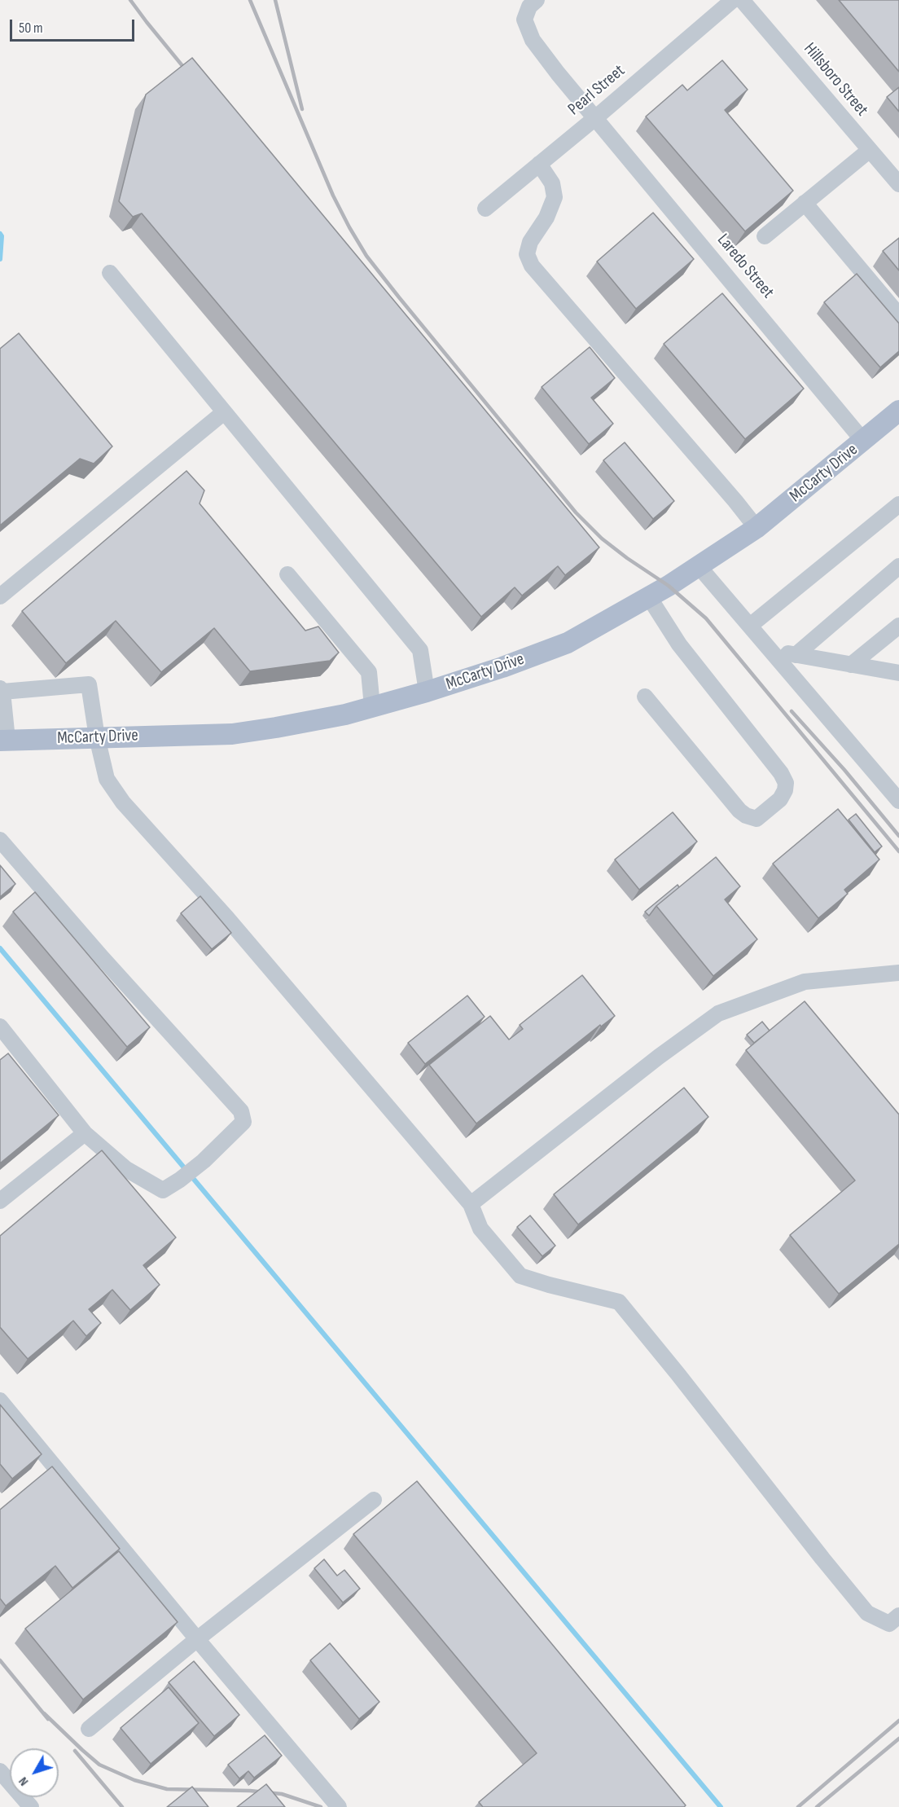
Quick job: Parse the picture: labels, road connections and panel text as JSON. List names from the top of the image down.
{
  "streets": {
    "main road": ["McCarty Drive"],
    "street": ["Hillsboro Street", "Pearl Street", "Laredo Street"]
  },
  "crossings": [
    ["Pearl Street", "Laredo Street"],
    ["Laredo Street", "McCarty Drive"]
  ],
  "scale_bar": "50 m",
  "north": "bottom left"
}
